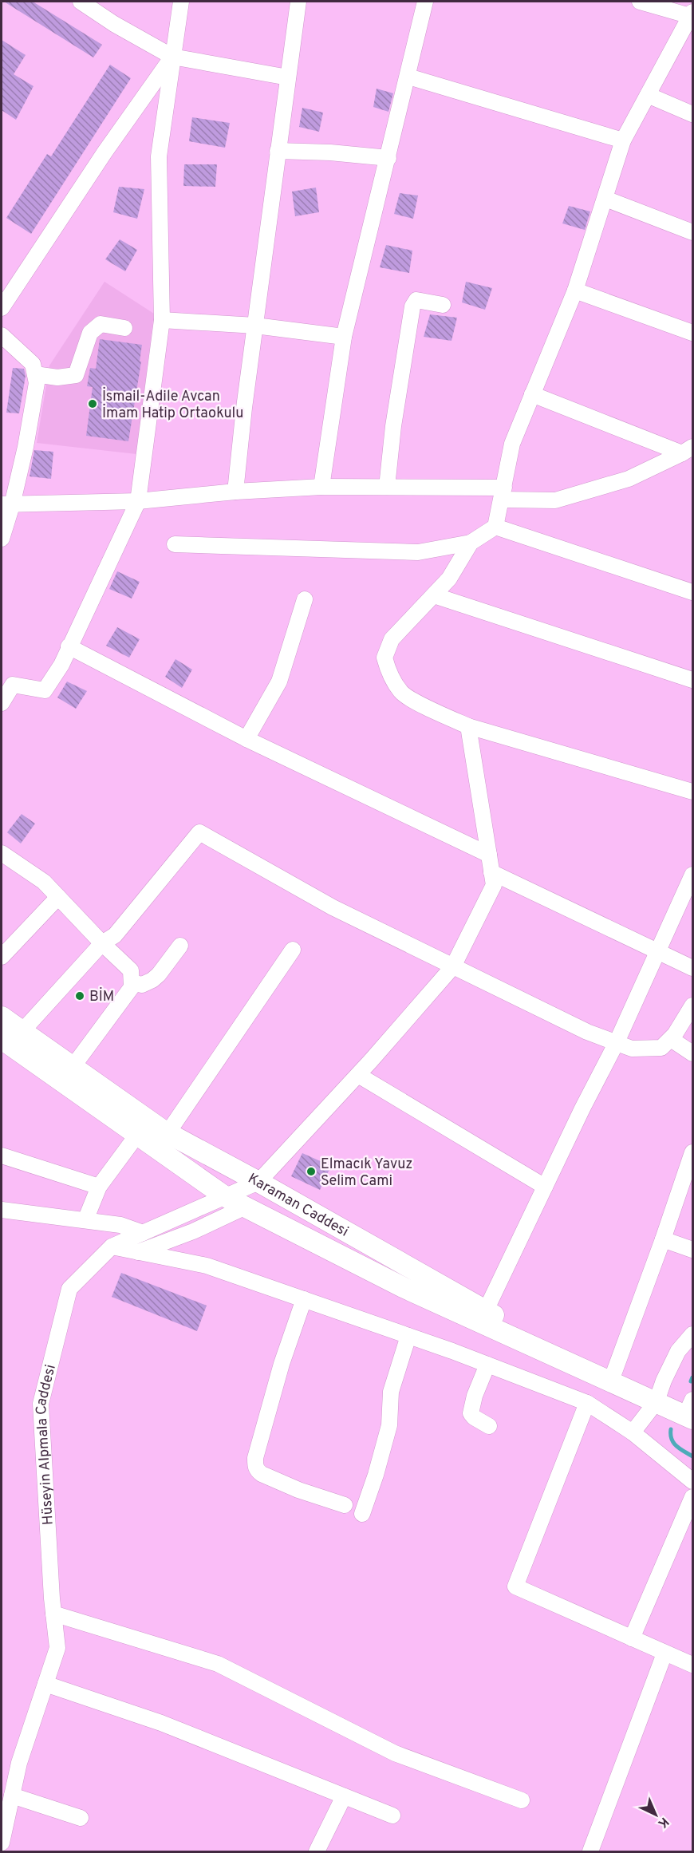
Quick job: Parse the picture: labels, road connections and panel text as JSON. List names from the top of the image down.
{
  "streets": {
    "main road": ["Karaman Caddesi"],
    "street": ["Hüseyin Alpmala Caddesi"]
  },
  "crossings": [
    ["Karaman Caddesi", "Hüseyin Alpmala Caddesi"]
  ],
  "places": ["İsmail-Adile Avcan İmam Hatip Ortaokulu", "BİM", "Elmacık Yavuz Selim Cami"],
  "north": "bottom right"
}
